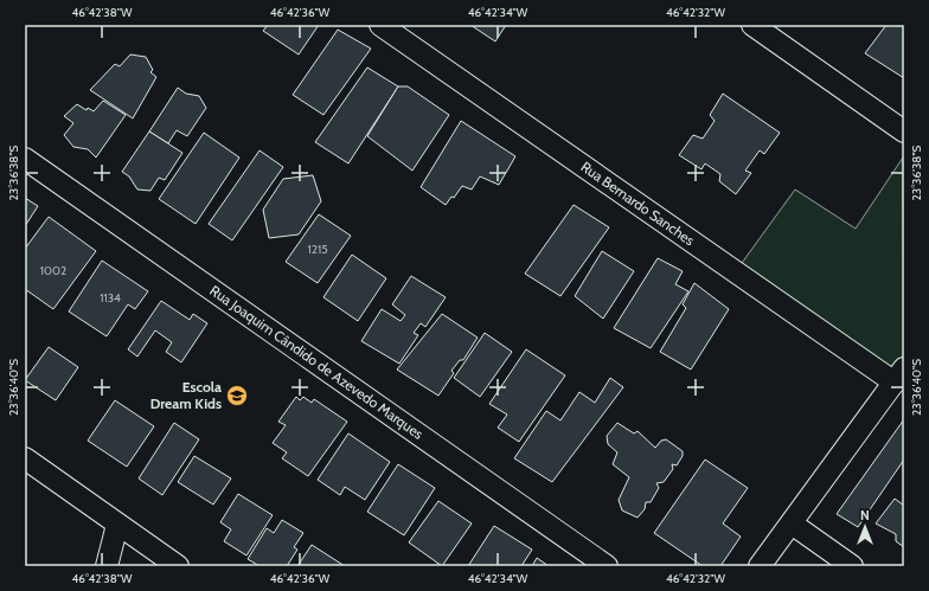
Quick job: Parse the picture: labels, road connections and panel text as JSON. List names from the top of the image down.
{
  "streets": {
    "street": ["Rua Bernardo Sanches", "Rua Joaquim Cândido de Azevedo Marques"]
  },
  "places": {
    "school or university": ["Escola Dream Kids"]
  },
  "house_numbers": ["1215", "1002", "1134"],
  "north": "top",
  "coordinates": [
    "46°42'38\"W",
    "46°42'36\"W",
    "46°42'34\"W",
    "46°42'32\"W",
    "23°36'38\"S",
    "23°36'40\"S"
  ]
}
